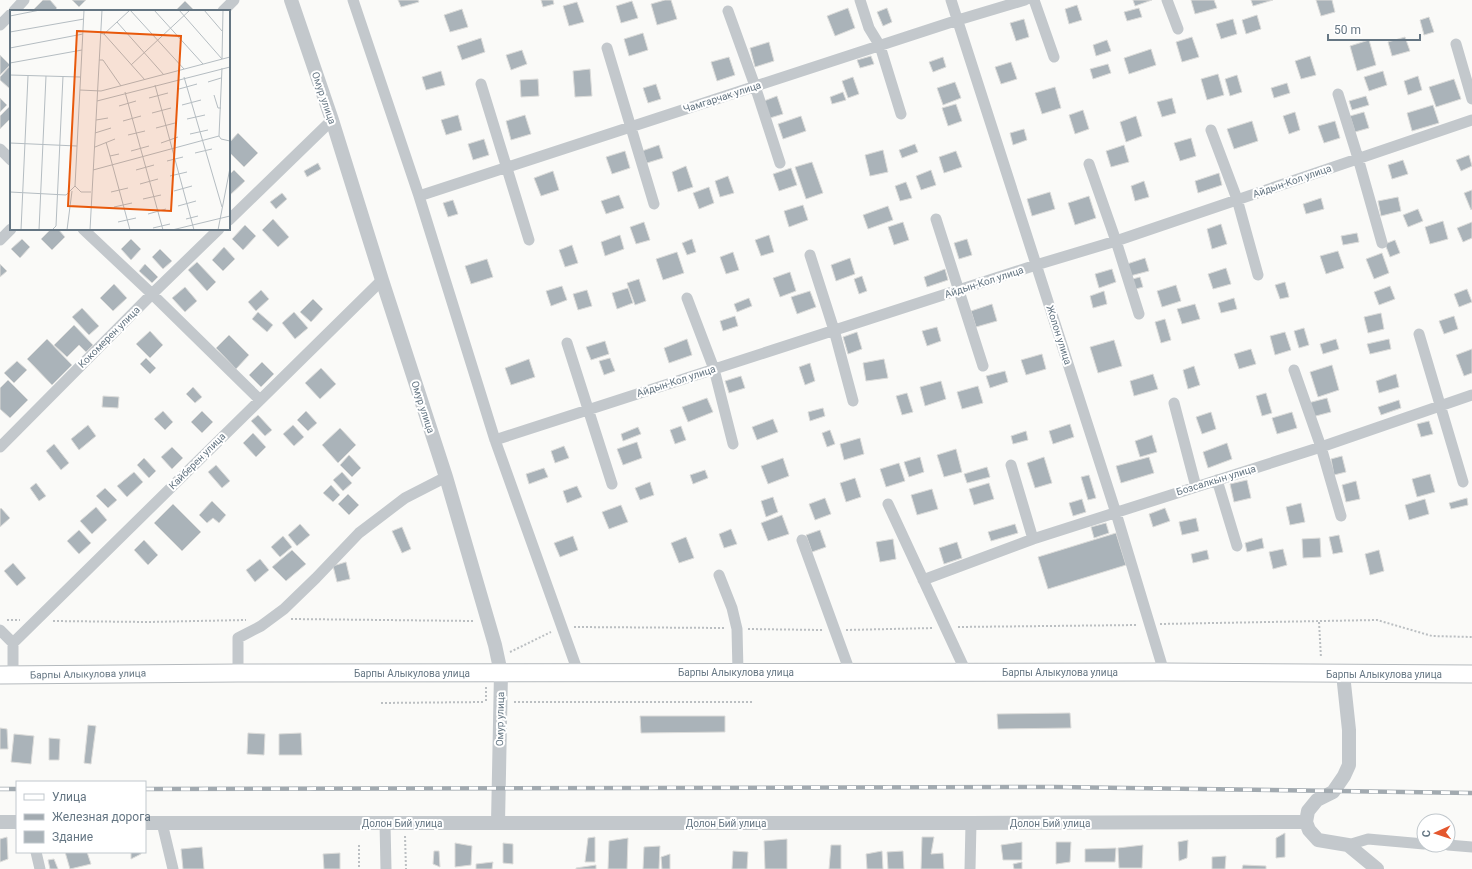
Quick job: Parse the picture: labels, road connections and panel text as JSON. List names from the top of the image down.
{
  "streets": {
    "main road": ["Барпы Алыкулова улица"],
    "street": [
      "Чамгарчак улица",
      "Омур улица",
      "Айдын-Кол улица",
      "Жолон улица",
      "Кокомерен улица",
      "Кайберен улица",
      "Бозсалкын улица",
      "Долон Бий улица"
    ]
  },
  "crossings": [
    ["Чамгарчак улица", "Жолон улица"],
    ["Омур улица", "Кайберен улица"],
    ["Омур улица", "Барпы Алыкулова улица"],
    ["Омур улица", "Долон Бий улица"],
    ["Айдын-Кол улица", "Жолон улица"],
    ["Жолон улица", "Бозсалкын улица"],
    ["Жолон улица", "Барпы Алыкулова улица"]
  ],
  "legend": ["Улица", "Железная дорога", "Здание"],
  "scale_bar": "50 m",
  "north": "left"
}
